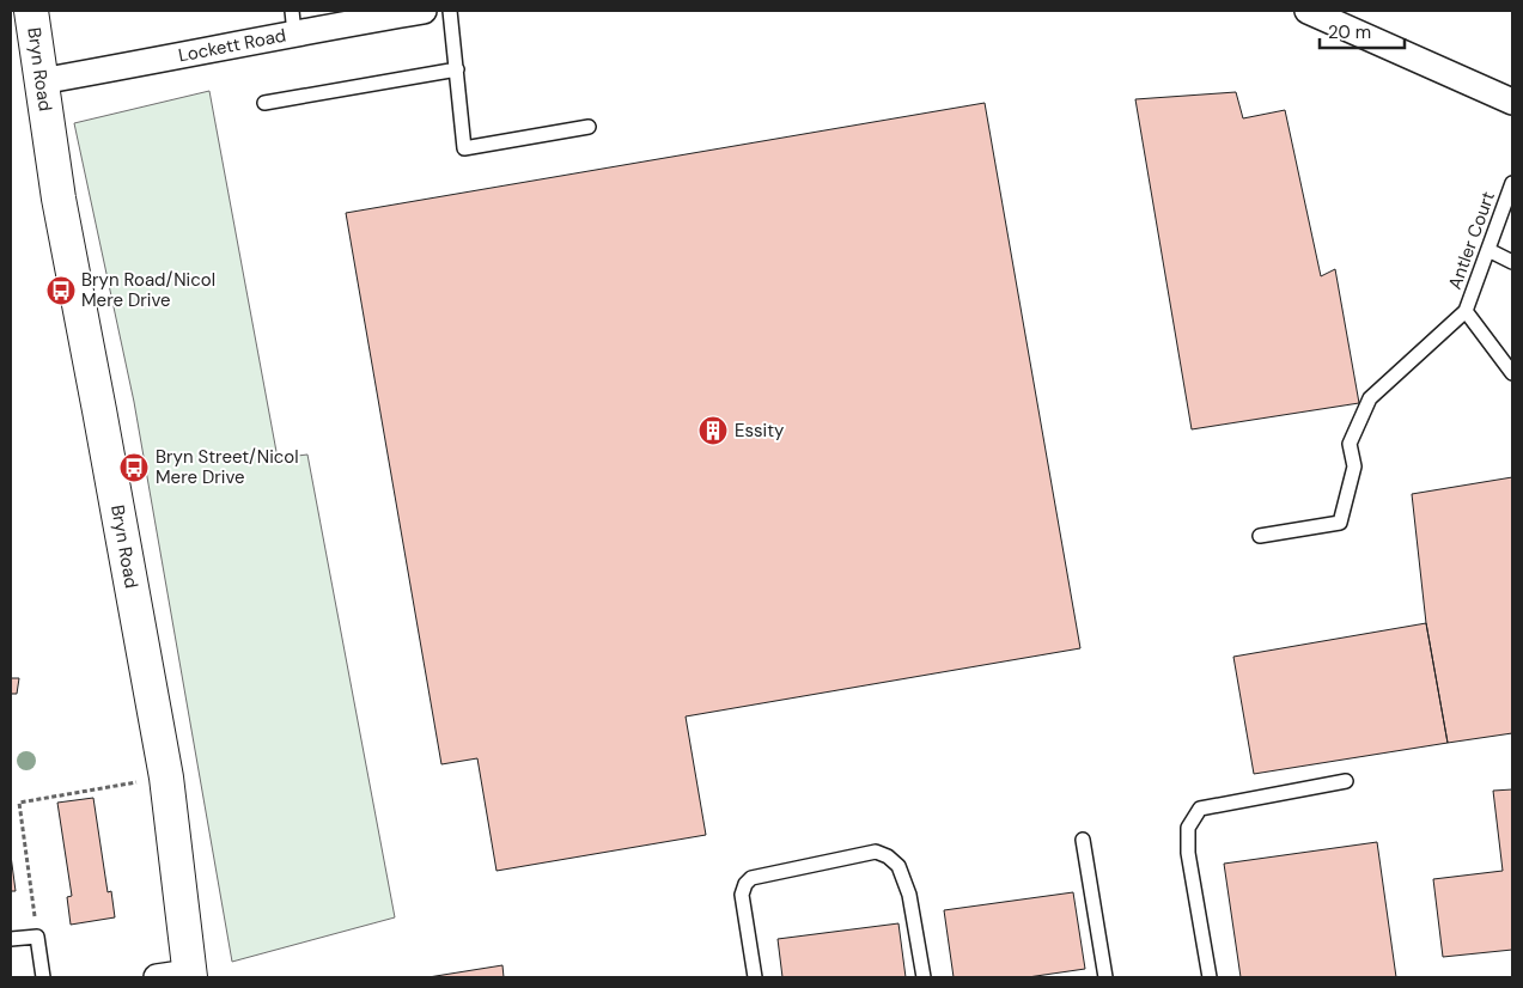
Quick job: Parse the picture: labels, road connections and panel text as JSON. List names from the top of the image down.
{
  "streets": {
    "main road": ["Bryn Road"],
    "street": ["Lockett Road"],
    "lane": ["Antler Court"]
  },
  "crossings": [
    ["Lockett Road", "Bryn Road"]
  ],
  "places": {
    "bus stop": ["Bryn Road/Nicol Mere Drive", "Bryn Street/Nicol Mere Drive"],
    "building": ["Essity"]
  },
  "scale_bar": "20 m"
}
